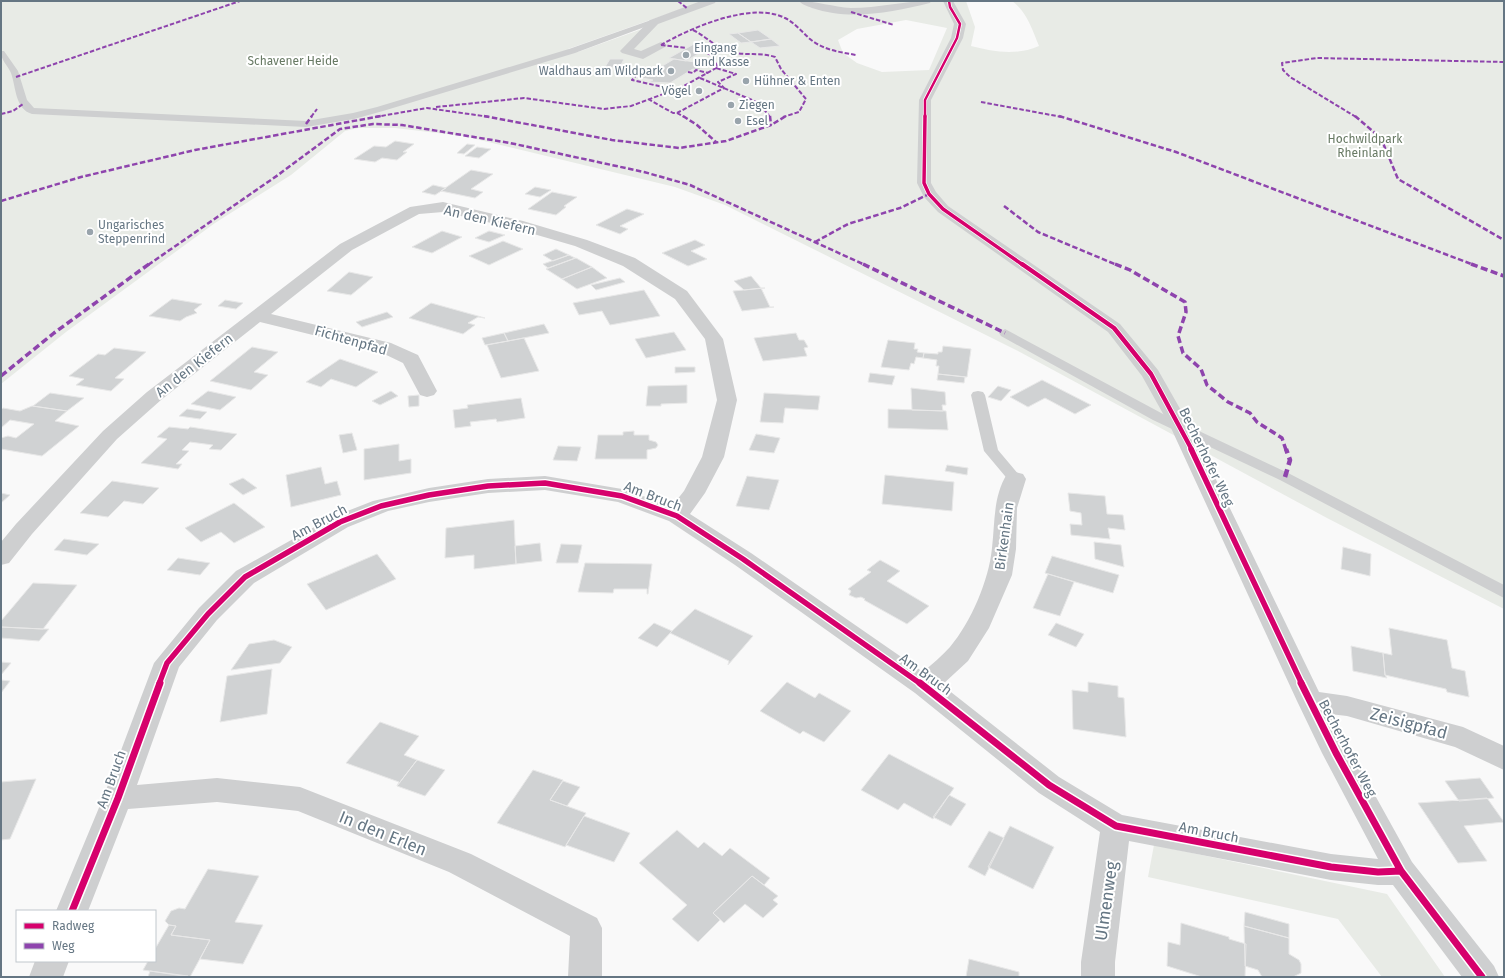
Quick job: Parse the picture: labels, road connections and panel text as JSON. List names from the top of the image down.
{
  "streets": {
    "street": [
      "An den Kiefern",
      "Fichtenpfad",
      "Becherhofer Weg",
      "Am Bruch",
      "Birkenhain",
      "Zeisigpfad",
      "In den Erlen",
      "Ulmenweg"
    ]
  },
  "crossings": [
    ["An den Kiefern", "Fichtenpfad"],
    ["An den Kiefern", "Am Bruch"],
    ["Becherhofer Weg", "Am Bruch"],
    ["Becherhofer Weg", "Zeisigpfad"],
    ["Am Bruch", "Birkenhain"],
    ["Am Bruch", "In den Erlen"],
    ["Am Bruch", "Ulmenweg"]
  ],
  "parks": ["Schavener Heide", "Hochwildpark Rheinland"],
  "places": [
    "Eingang und Kasse",
    "Waldhaus am Wildpark",
    "Hühner & Enten",
    "Vögel",
    "Ziegen",
    "Esel",
    "Ungarisches Steppenrind"
  ],
  "legend": ["Radweg", "Weg"]
}
